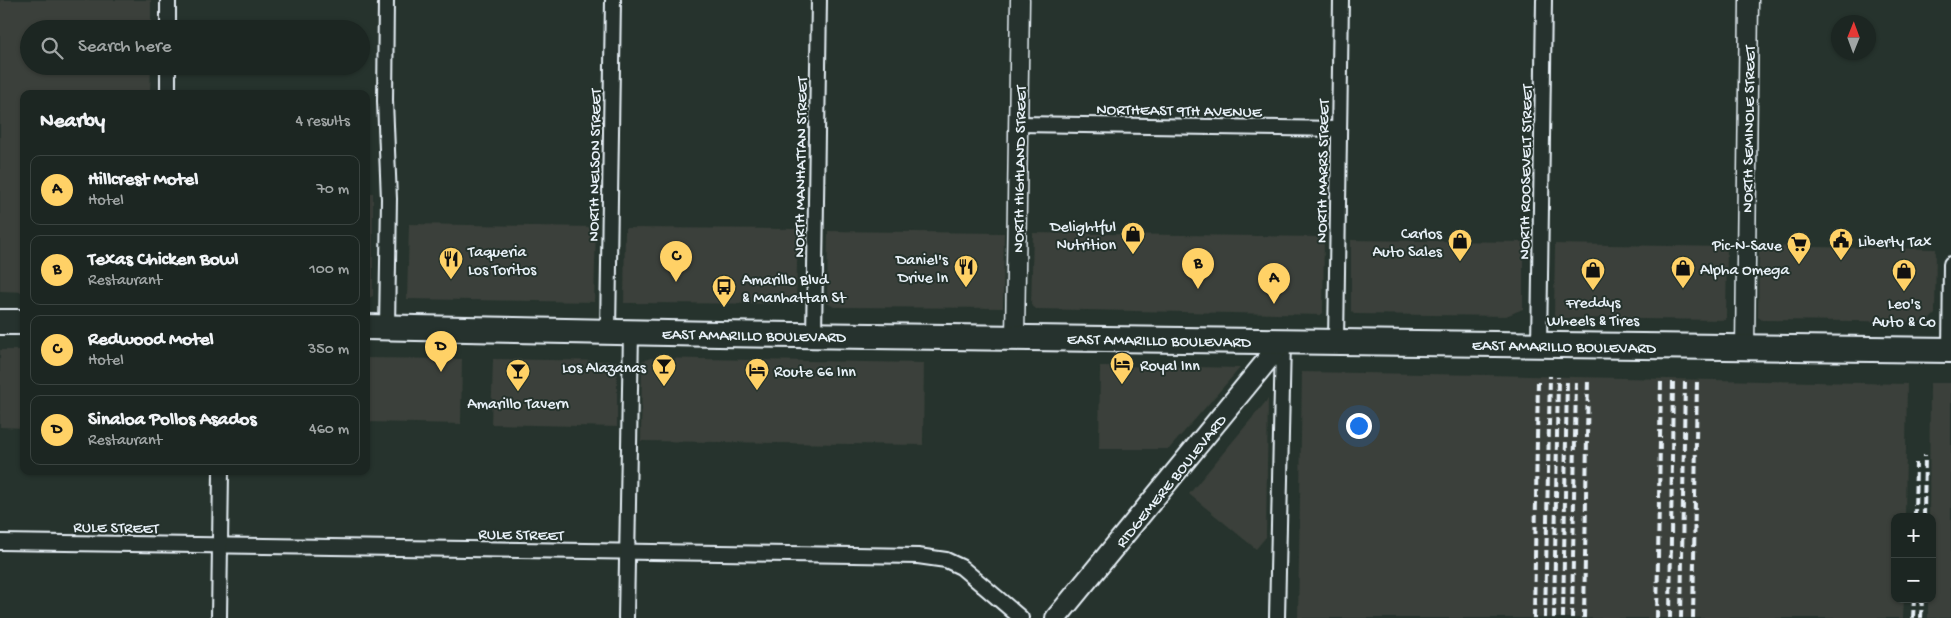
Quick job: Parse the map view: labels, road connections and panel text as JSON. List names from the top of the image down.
{
  "streets": {
    "highway": ["EAST AMARILLO BOULEVARD"],
    "main road": ["RIDGEMERE BOULEVARD"],
    "street": [
      "NORTHEAST 9TH AVENUE",
      "NORTH SEMINOLE STREET",
      "NORTH NELSON STREET",
      "NORTH MANHATTAN STREET",
      "NORTH HIGHLAND STREET",
      "NORTH MARRS STREET",
      "NORTH ROOSEVELT STREET",
      "RULE STREET"
    ]
  },
  "crossings": [
    ["NORTHEAST 9TH AVENUE", "NORTH HIGHLAND STREET"],
    ["NORTHEAST 9TH AVENUE", "NORTH MARRS STREET"],
    ["NORTH SEMINOLE STREET", "EAST AMARILLO BOULEVARD"],
    ["NORTH NELSON STREET", "EAST AMARILLO BOULEVARD"],
    ["NORTH MANHATTAN STREET", "EAST AMARILLO BOULEVARD"],
    ["NORTH HIGHLAND STREET", "EAST AMARILLO BOULEVARD"],
    ["NORTH MARRS STREET", "EAST AMARILLO BOULEVARD"],
    ["NORTH ROOSEVELT STREET", "EAST AMARILLO BOULEVARD"],
    ["EAST AMARILLO BOULEVARD", "RIDGEMERE BOULEVARD"]
  ],
  "places": {
    "shop": [
      "Delightful Nutrition",
      "Carlos Auto Sales",
      "Alpha Omega",
      "Freddys Wheels & Tires",
      "Leo's Auto & Co"
    ],
    "public building": ["Liberty Tax"],
    "supermarket": ["Pic-N-Save"],
    "restaurant": ["Taqueria Los Toritos", "Daniel's Drive In"],
    "bus stop": ["Amarillo Blvd & Manhattan St"],
    "hotel": ["Royal Inn", "Route 66 Inn"],
    "bar": ["Los Alazanas", "Amarillo Tavern"]
  },
  "north": "top",
  "page": {
    "search": "Search here",
    "heading": ["Nearby", "4 results"],
    "list": [
      {
        "mark": "A",
        "name": "Hillcrest Motel",
        "note": "Hotel",
        "value": "70 m"
      },
      {
        "mark": "B",
        "name": "Texas Chicken Bowl",
        "note": "Restaurant",
        "value": "100 m"
      },
      {
        "mark": "C",
        "name": "Redwood Motel",
        "note": "Hotel",
        "value": "350 m"
      },
      {
        "mark": "D",
        "name": "Sinaloa Pollos Asados",
        "note": "Restaurant",
        "value": "460 m"
      }
    ],
    "pins": [
      "C",
      "B",
      "A",
      "D"
    ],
    "map_buttons": ["+", "−"]
  }
}
